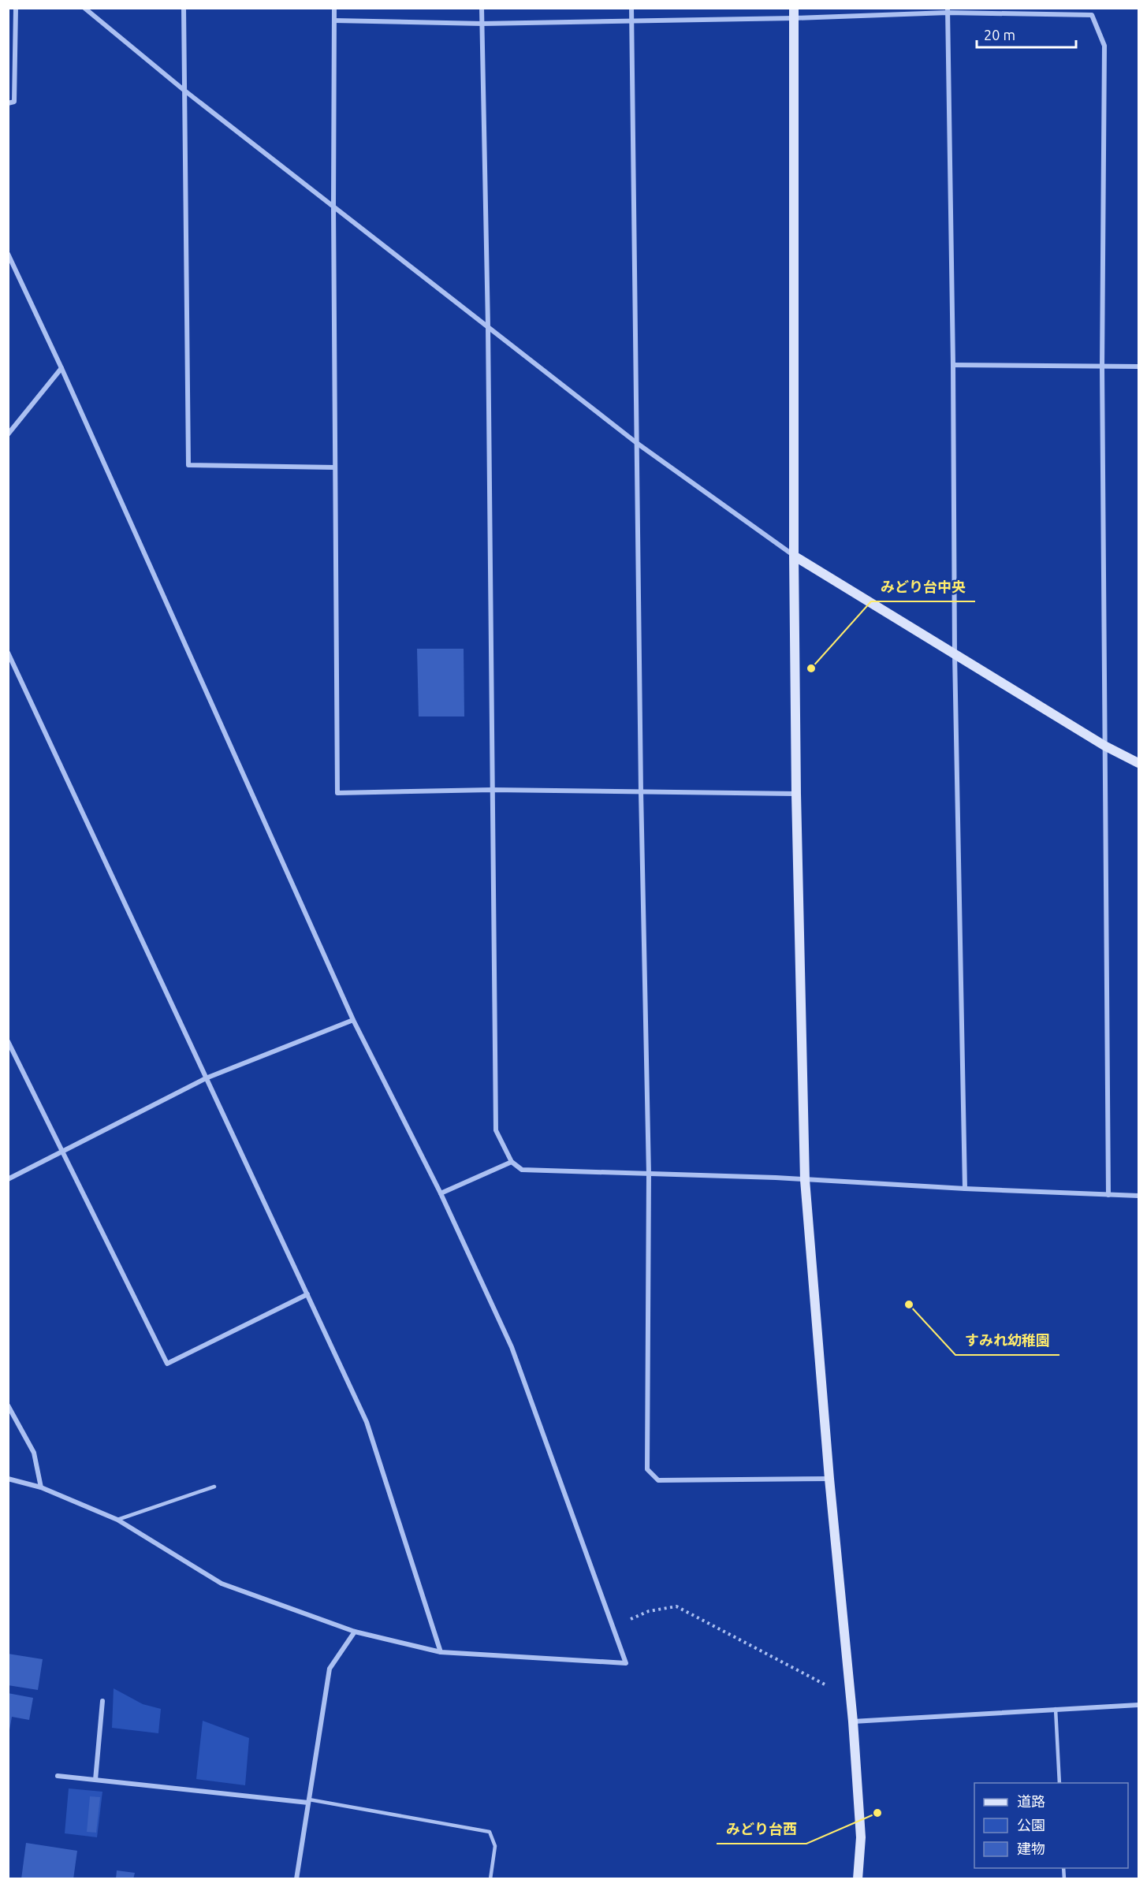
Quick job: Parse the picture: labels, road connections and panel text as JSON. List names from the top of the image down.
{
  "places": ["みどり台中央", "すみれ幼稚園", "みどり台西"],
  "legend": ["道路", "公園", "建物"],
  "scale_bar": "20 m"
}
